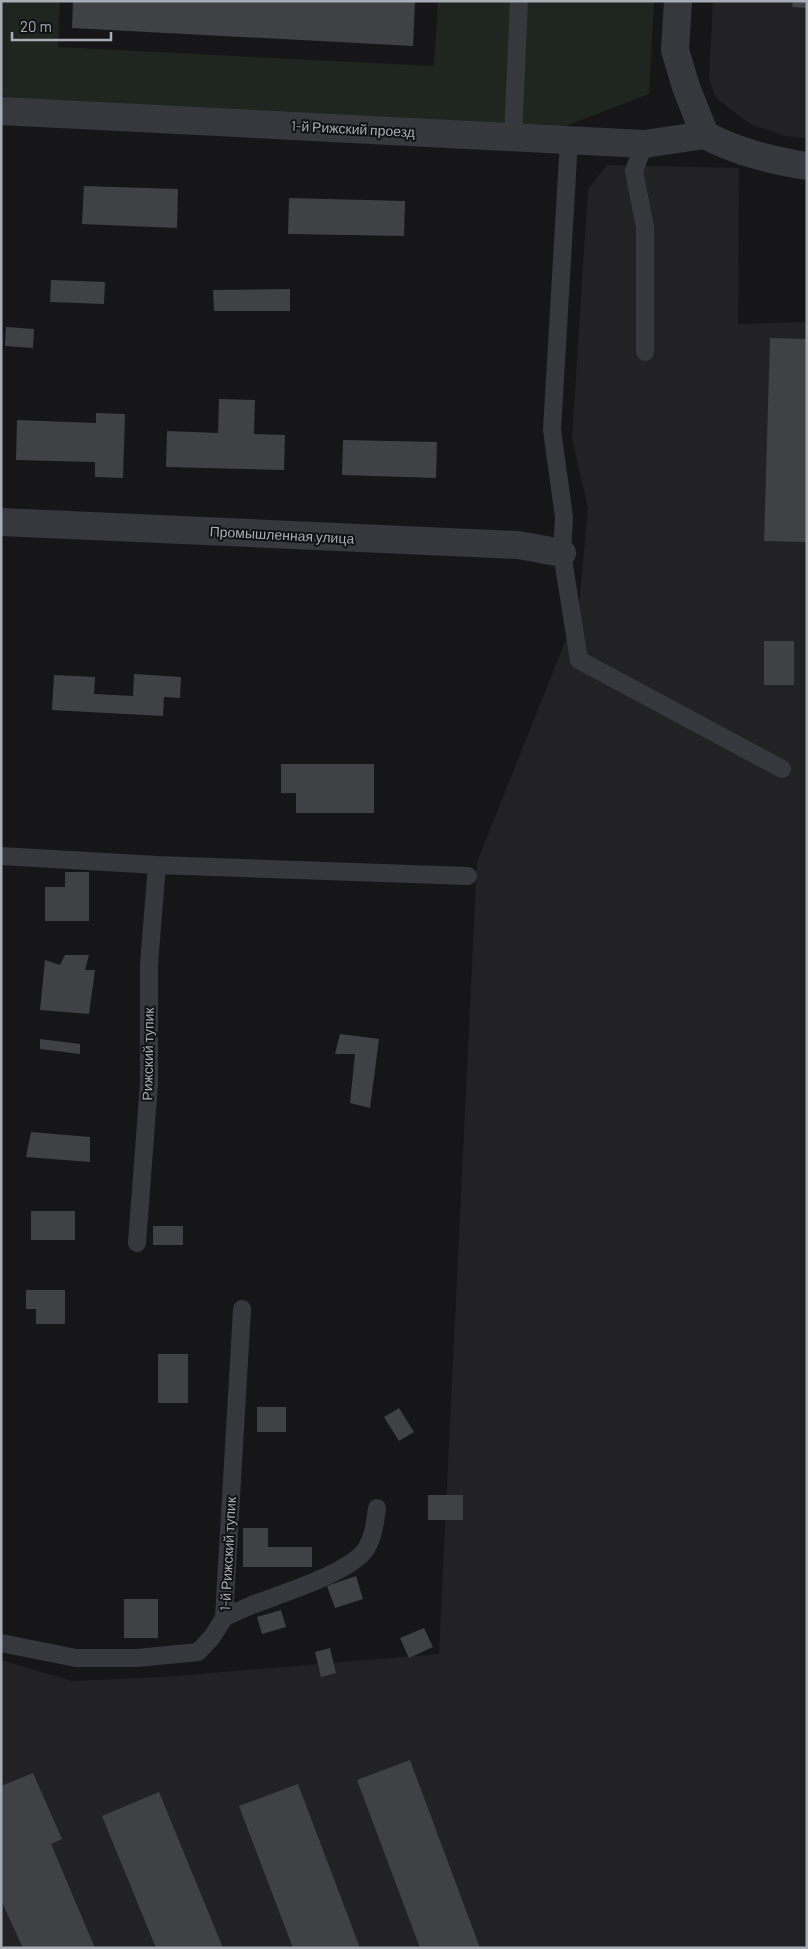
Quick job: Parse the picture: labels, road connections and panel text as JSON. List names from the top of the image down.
{
  "streets": {
    "street": ["1-й Рижский проезд", "Промышленная улица"],
    "lane": ["Рижский тупик", "1-й Рижский тупик"]
  },
  "scale_bar": "20 m"
}
